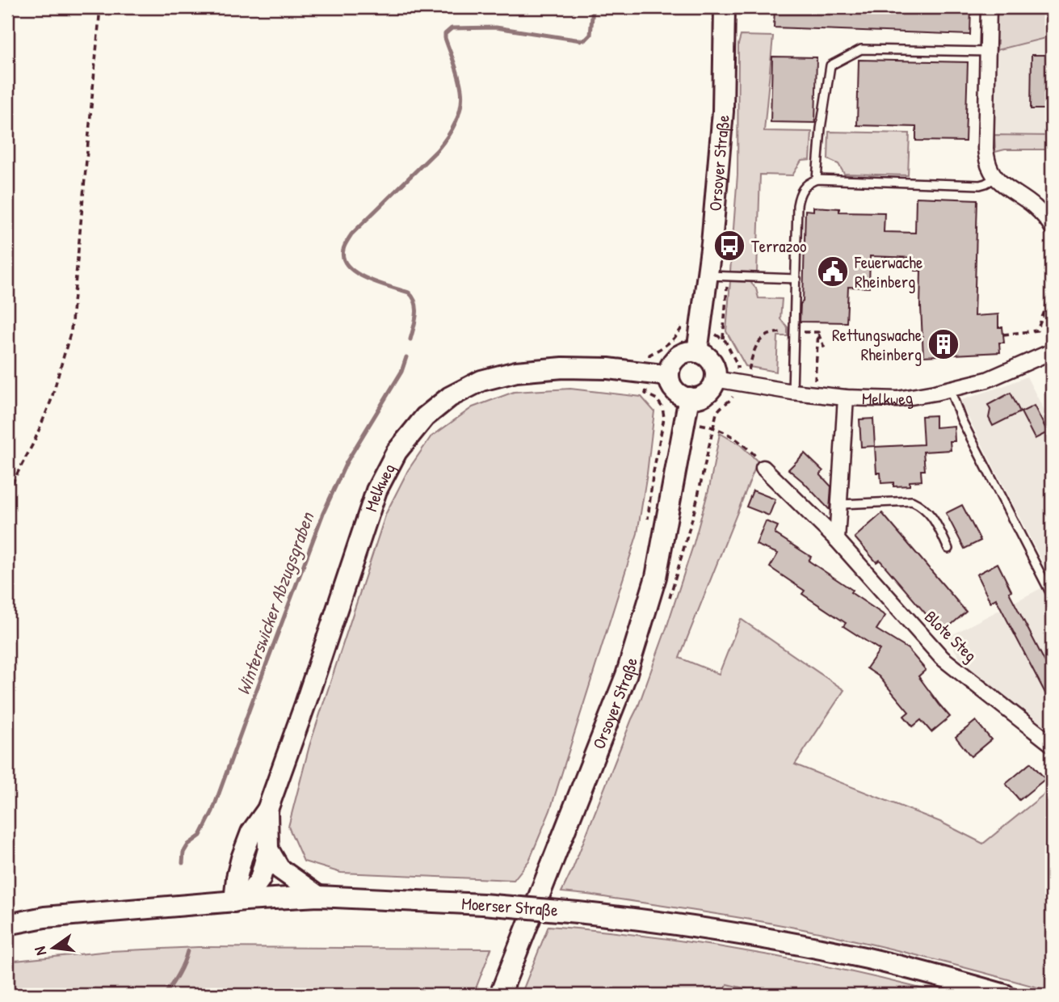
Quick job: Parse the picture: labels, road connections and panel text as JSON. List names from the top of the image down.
{
  "streets": {
    "main road": ["Orsoyer Straße", "Melkweg", "Moerser Straße"],
    "street": ["Blote Steg"]
  },
  "crossings": [
    ["Orsoyer Straße", "Melkweg"],
    ["Melkweg", "Moerser Straße"]
  ],
  "water": ["Winterswicker Abzugsgraben"],
  "places": {
    "bus stop": ["Terrazoo"],
    "public building": ["Feuerwache Rheinberg"],
    "building": ["Rettungswache Rheinberg"]
  },
  "north": "left"
}
